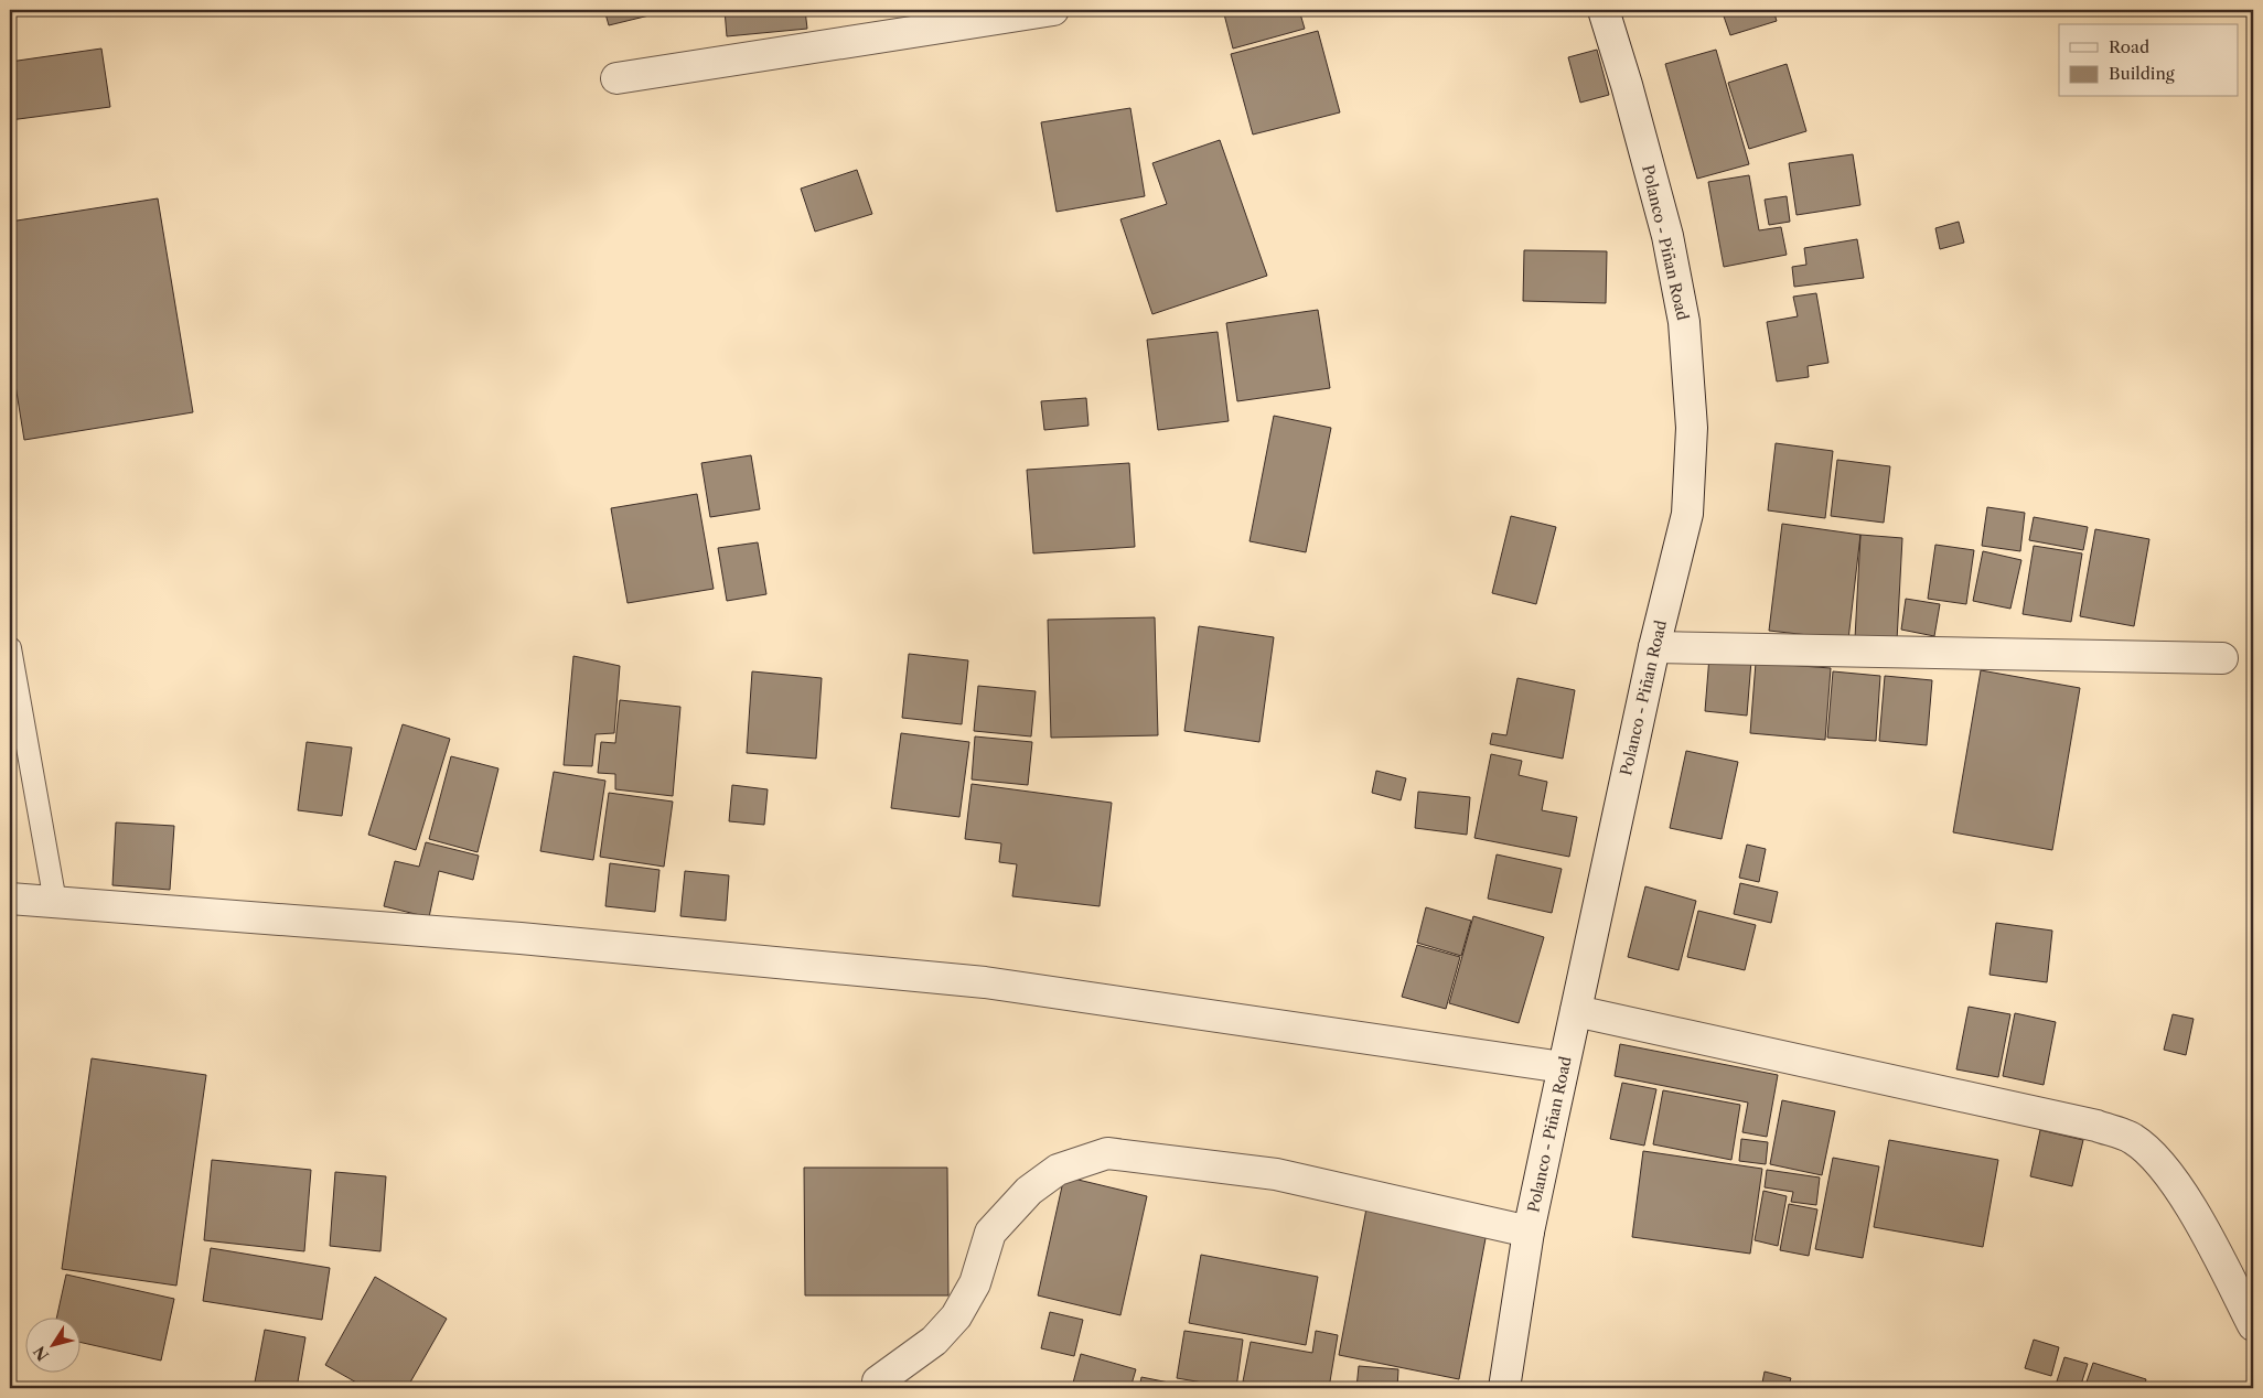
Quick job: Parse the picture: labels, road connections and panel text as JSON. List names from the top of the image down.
{
  "streets": {
    "street": ["Polanco - Piñan Road"]
  },
  "legend": ["Road", "Building"],
  "north": "bottom left"
}
